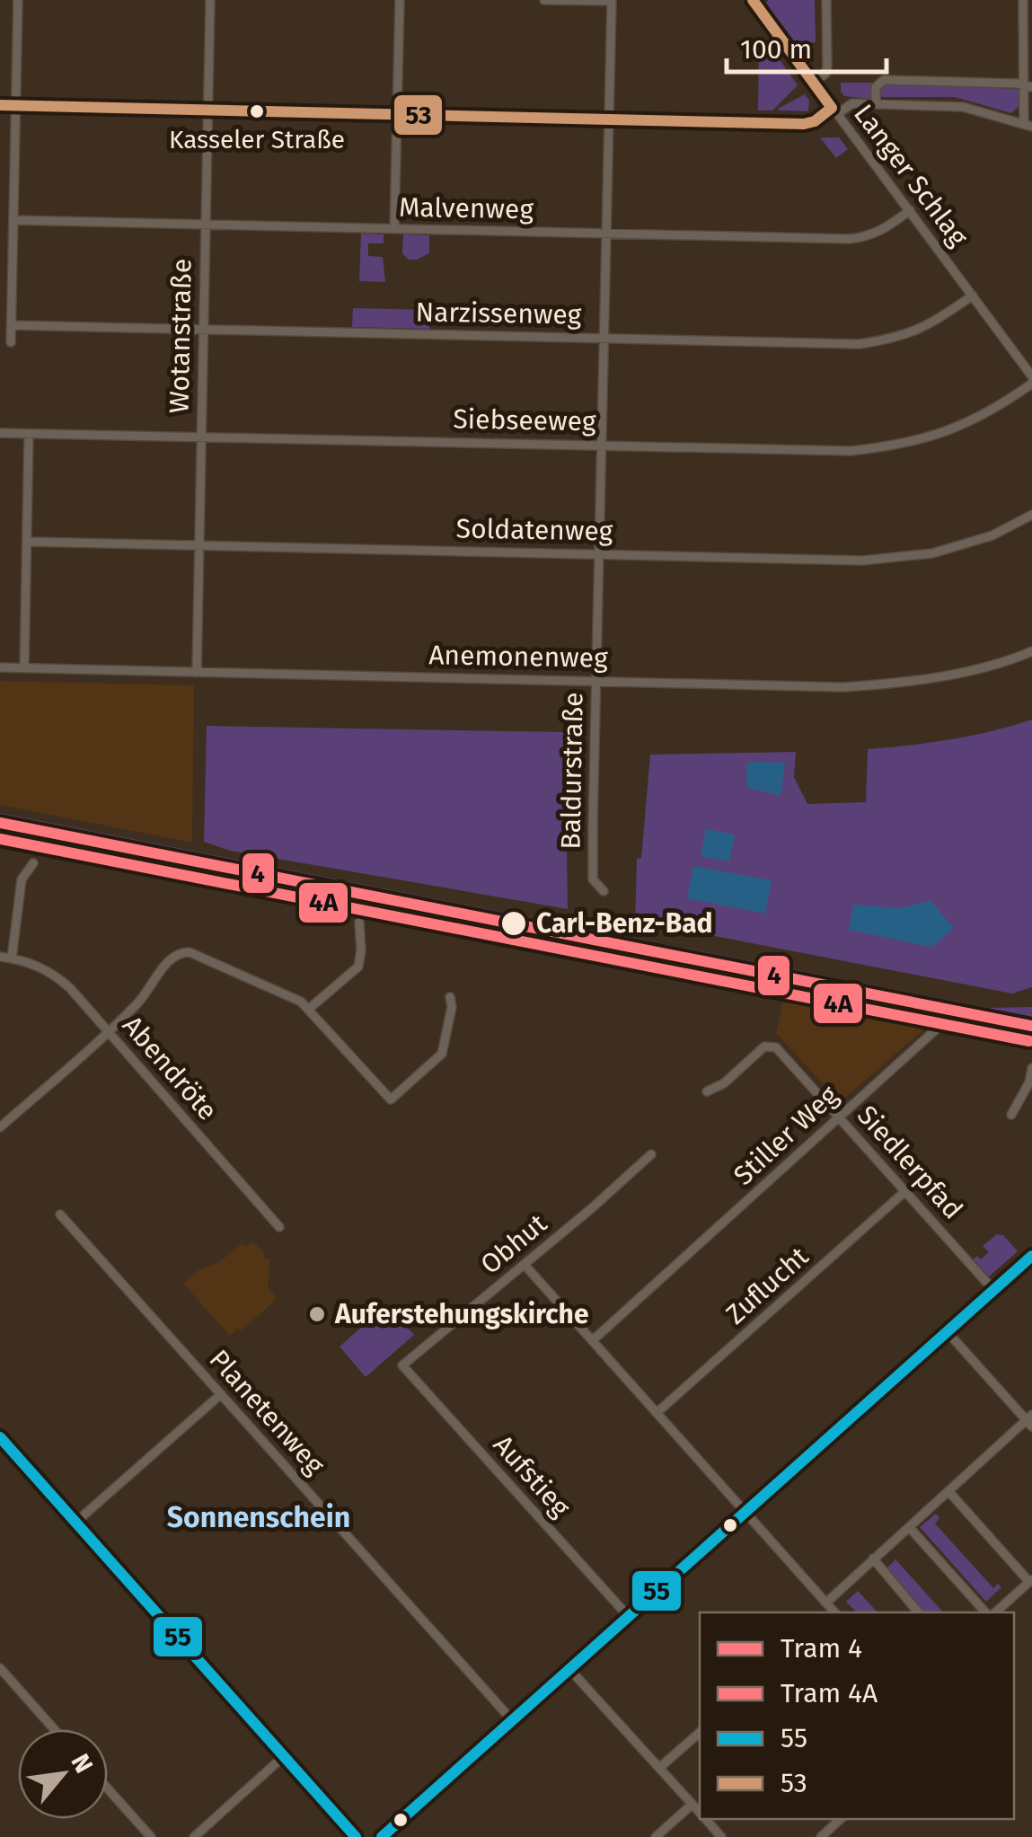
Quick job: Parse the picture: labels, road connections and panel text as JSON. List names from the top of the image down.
{
  "streets": {
    "street": [
      "Langer Schlag",
      "Malvenweg",
      "Narzissenweg",
      "Wotanstraße",
      "Siebseeweg",
      "Soldatenweg",
      "Anemonenweg",
      "Baldurstraße",
      "Abendröte",
      "Stiller Weg",
      "Siedlerpfad",
      "Obhut",
      "Zuflucht",
      "Planetenweg",
      "Aufstieg"
    ]
  },
  "crossings": [
    ["Langer Schlag", "Malvenweg"],
    ["Langer Schlag", "Narzissenweg"],
    ["Langer Schlag", "Siebseeweg"],
    ["Malvenweg", "Wotanstraße"],
    ["Malvenweg", "Baldurstraße"],
    ["Narzissenweg", "Wotanstraße"],
    ["Narzissenweg", "Baldurstraße"],
    ["Wotanstraße", "Siebseeweg"],
    ["Wotanstraße", "Soldatenweg"],
    ["Wotanstraße", "Anemonenweg"],
    ["Siebseeweg", "Baldurstraße"],
    ["Soldatenweg", "Baldurstraße"],
    ["Anemonenweg", "Baldurstraße"],
    ["Stiller Weg", "Siedlerpfad"],
    ["Siedlerpfad", "Zuflucht"],
    ["Obhut", "Aufstieg"]
  ],
  "districts": ["Sonnenschein"],
  "places": ["Kasseler Straße", "Carl-Benz-Bad", "Auferstehungskirche"],
  "lines": [
    "transit line 53",
    "tram line 4",
    "tram line 4A",
    "transit line 55"
  ],
  "legend": [
    "Tram 4",
    "Tram 4A",
    "55",
    "53"
  ],
  "scale_bar": "100 m",
  "north": "top right"
}
